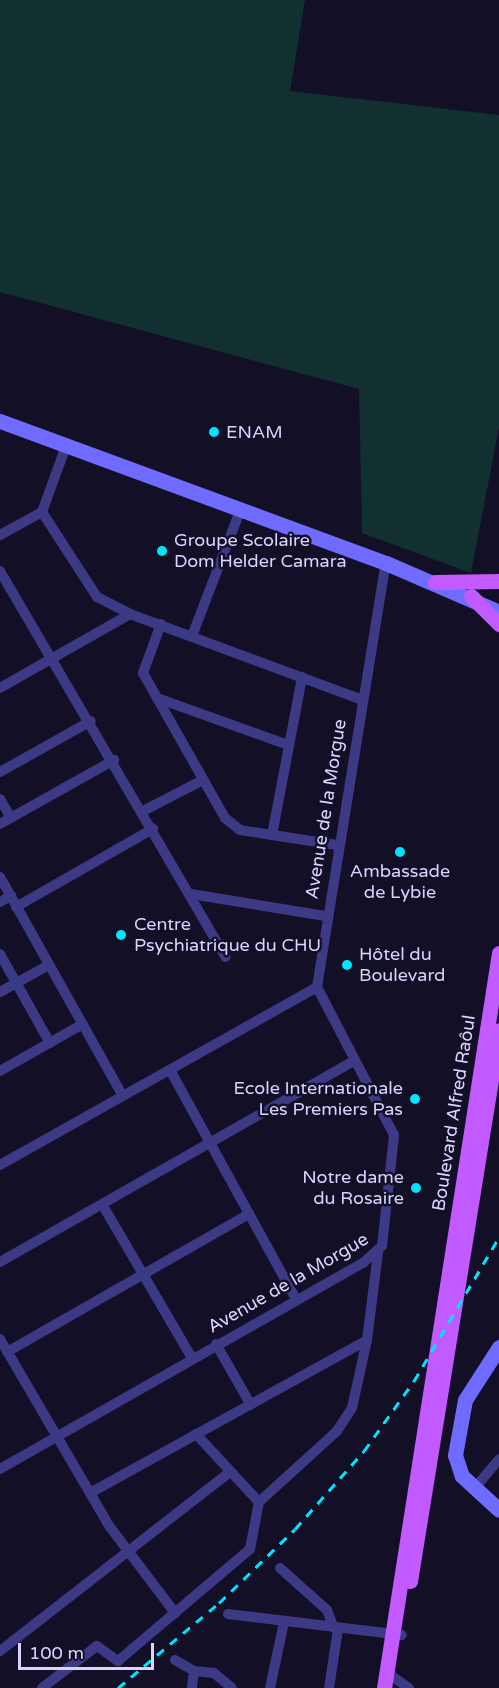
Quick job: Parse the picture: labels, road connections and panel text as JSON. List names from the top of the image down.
{
  "streets": {
    "main road": ["Boulevard Alfred Raôul"],
    "street": ["Avenue de la Morgue"]
  },
  "places": [
    "ENAM",
    "Groupe Scolaire Dom Helder Camara",
    "Ambassade de Lybie",
    "Centre Psychiatrique du CHU",
    "Hôtel du Boulevard",
    "Ecole Internationale Les Premiers Pas",
    "Notre dame du Rosaire"
  ],
  "scale_bar": "100 m"
}
